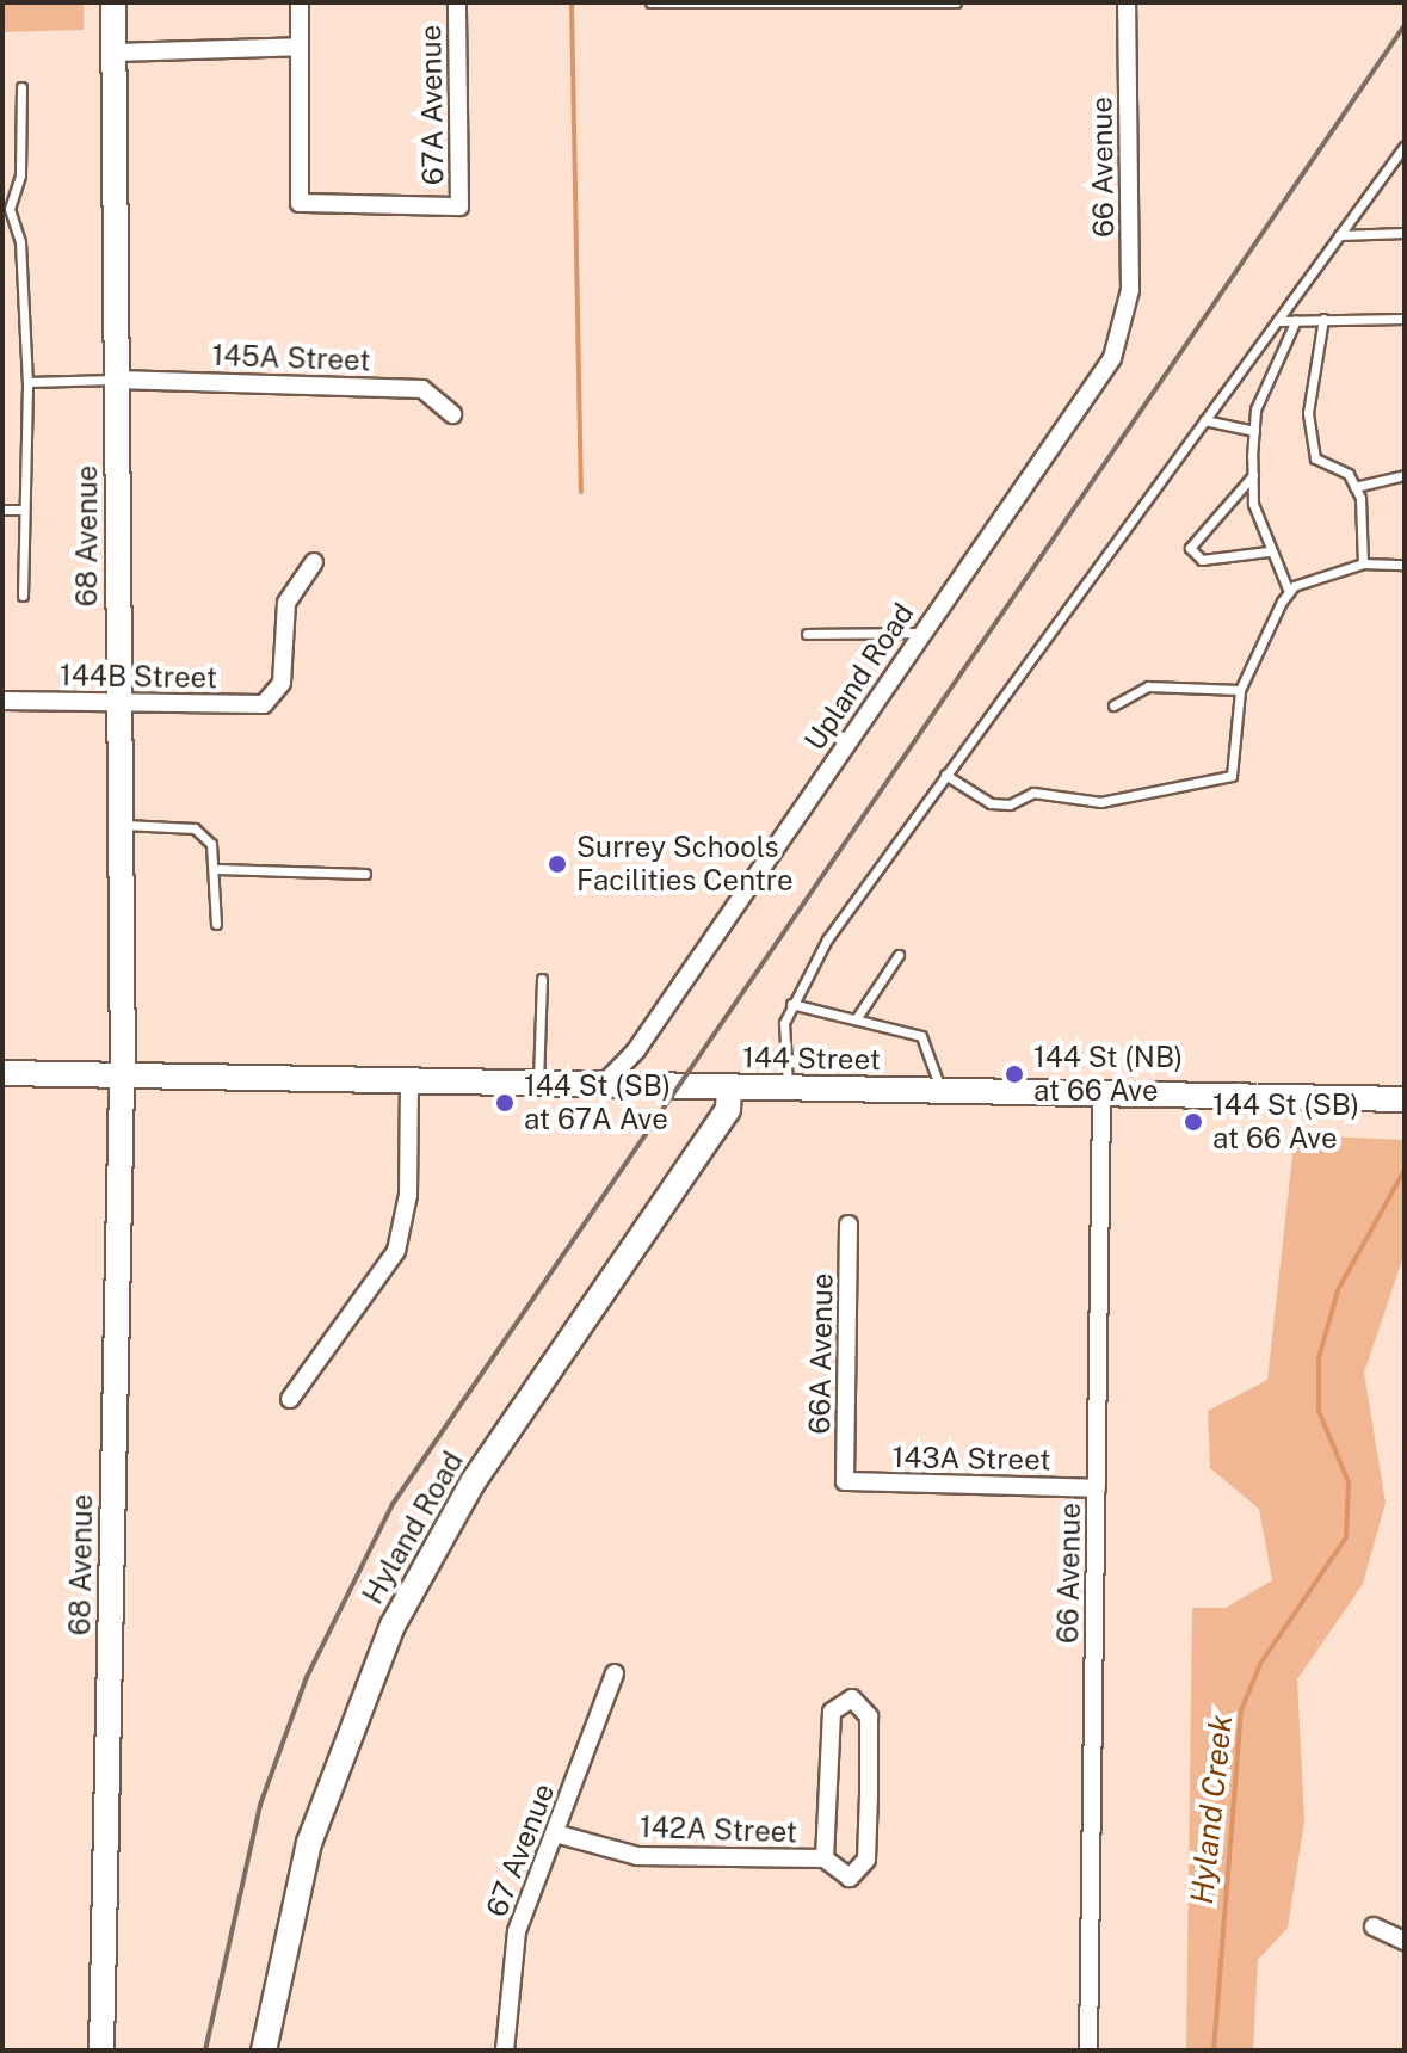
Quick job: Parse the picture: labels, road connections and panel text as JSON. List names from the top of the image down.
{
  "streets": {
    "street": [
      "67A Avenue",
      "66 Avenue",
      "145A Street",
      "68 Avenue",
      "144B Street",
      "Upland Road",
      "144 Street",
      "66A Avenue",
      "143A Street",
      "Hyland Road",
      "142A Street",
      "67 Avenue"
    ]
  },
  "crossings": [
    ["66 Avenue", "Upland Road"],
    ["66 Avenue", "144 Street"],
    ["66 Avenue", "143A Street"],
    ["145A Street", "68 Avenue"],
    ["68 Avenue", "144B Street"],
    ["68 Avenue", "144 Street"],
    ["Upland Road", "144 Street"],
    ["144 Street", "Hyland Road"],
    ["66A Avenue", "143A Street"],
    ["142A Street", "67 Avenue"]
  ],
  "water": ["Hyland Creek"],
  "places": [
    "Surrey Schools Facilities Centre",
    "144 St (NB) at 66 Ave",
    "144 St (SB) at 67A Ave",
    "144 St (SB) at 66 Ave"
  ]
}
